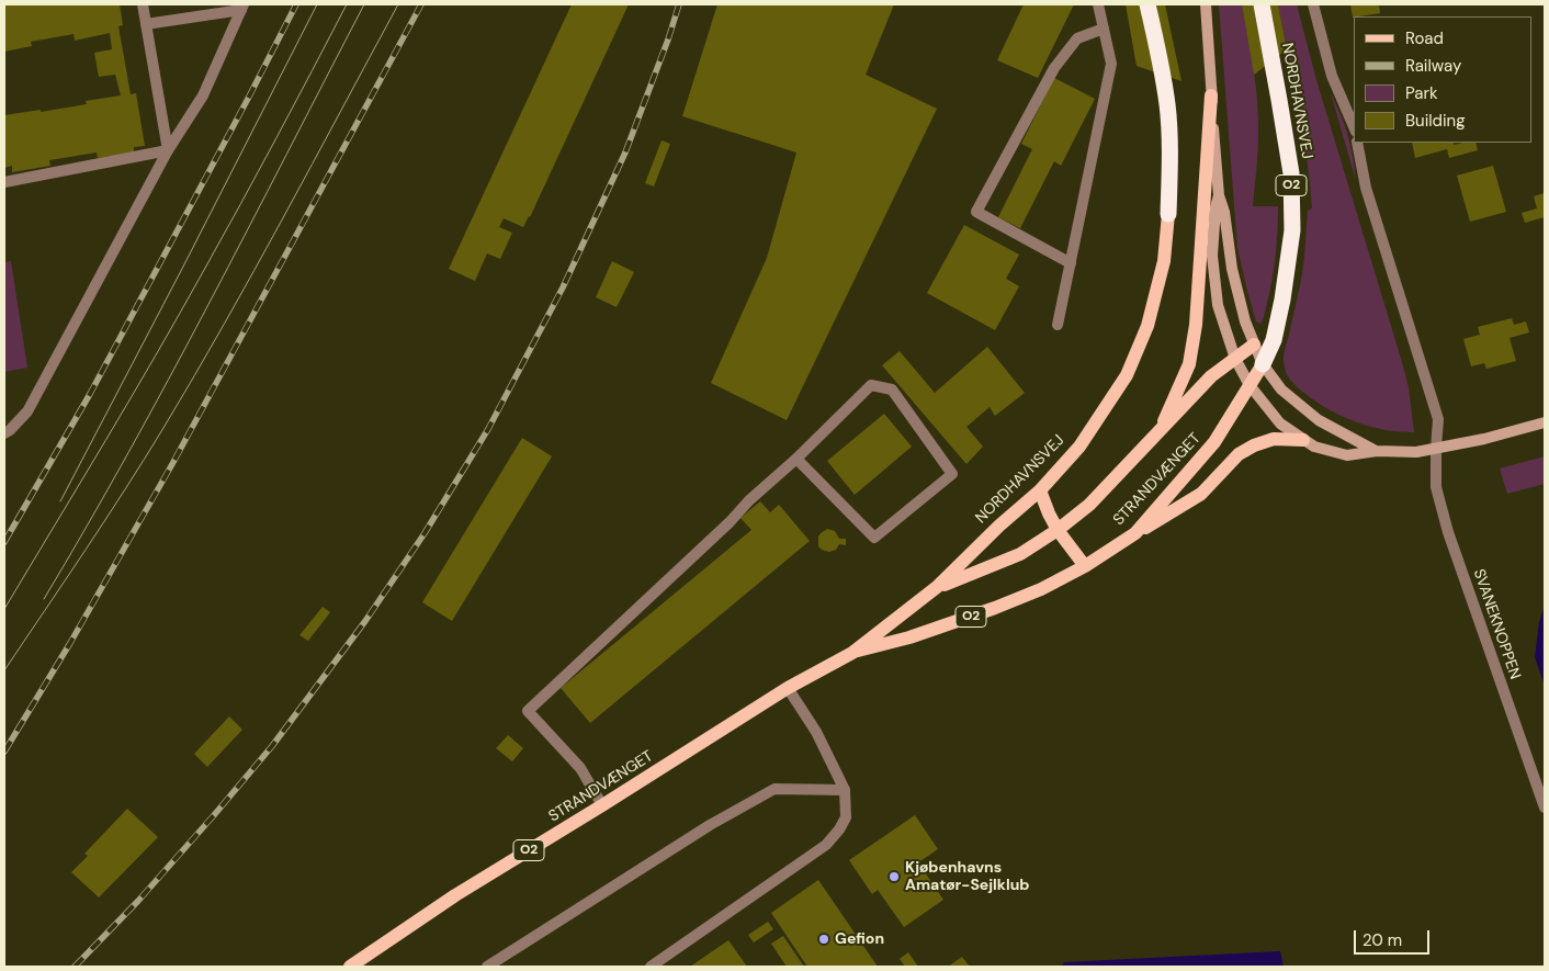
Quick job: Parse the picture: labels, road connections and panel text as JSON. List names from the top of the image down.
{
  "streets": {
    "highway": ["NORDHAVNSVEJ", "O2"],
    "main road": ["STRANDVÆNGET"],
    "street": ["SVANEKNOPPEN"]
  },
  "crossings": [
    ["NORDHAVNSVEJ", "STRANDVÆNGET"]
  ],
  "places": ["Kjøbenhavns Amatør-Sejlklub", "Gefion"],
  "legend": [
    "Road",
    "Railway",
    "Park",
    "Building"
  ],
  "scale_bar": "20 m"
}
